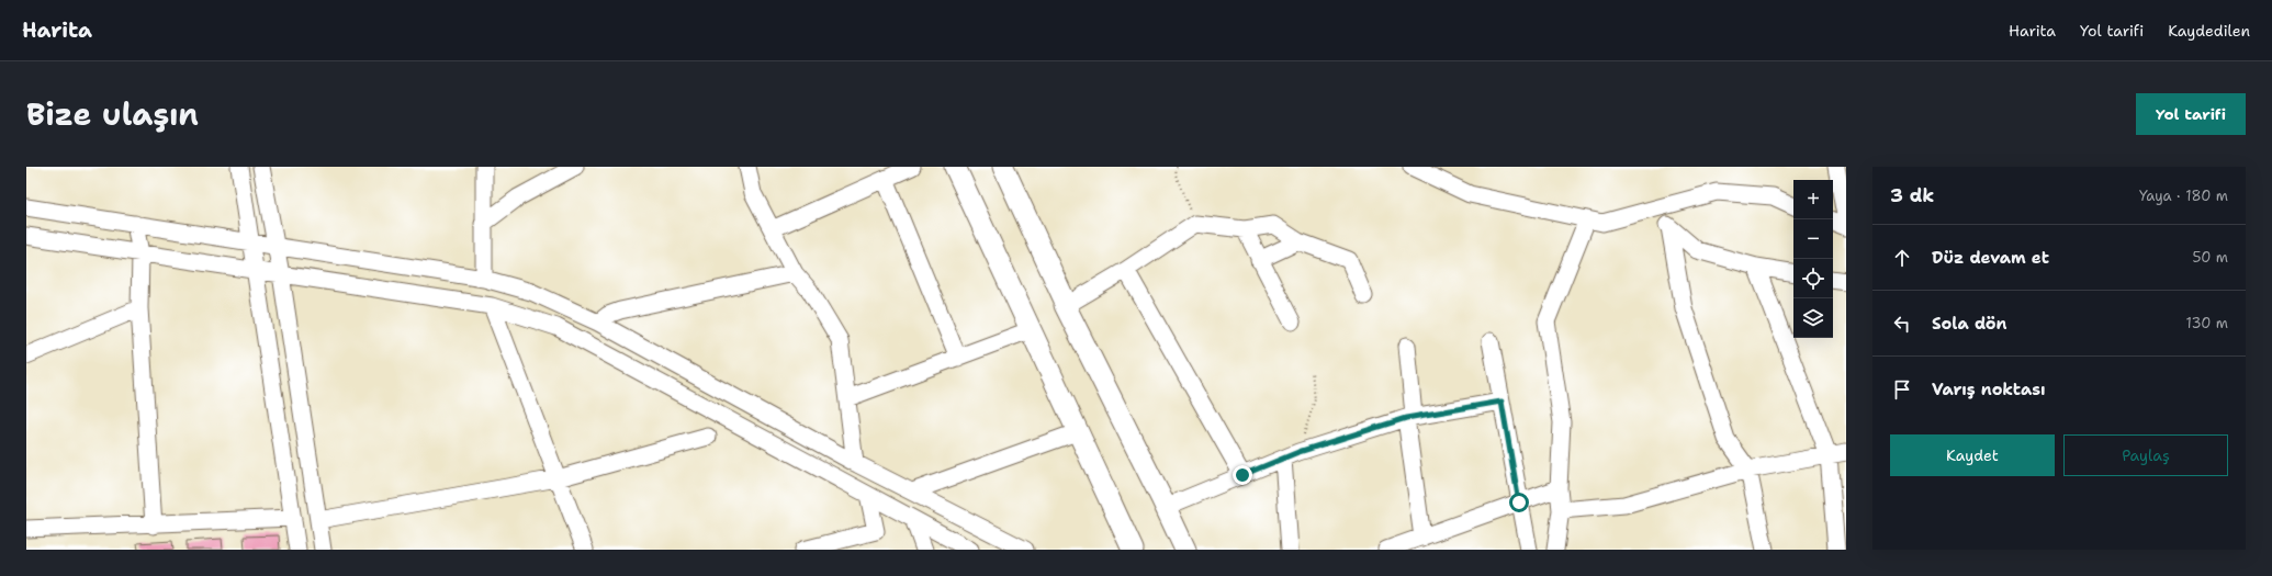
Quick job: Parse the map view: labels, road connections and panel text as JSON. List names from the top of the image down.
{
  "page": {
    "header": "Harita",
    "nav": ["Harita", "Yol tarifi", "Kaydedilen"],
    "title": "Bize ulaşın",
    "buttons": [
      "Yol tarifi",
      ["Kaydet", "Paylaş"]
    ],
    "heading": ["3 dk", "Yaya · 180 m"],
    "map_buttons": ["+", "−"],
    "list": [
      ["Düz devam et", "50 m"],
      ["Sola dön", "130 m"],
      "Varış noktası"
    ]
  }
}
